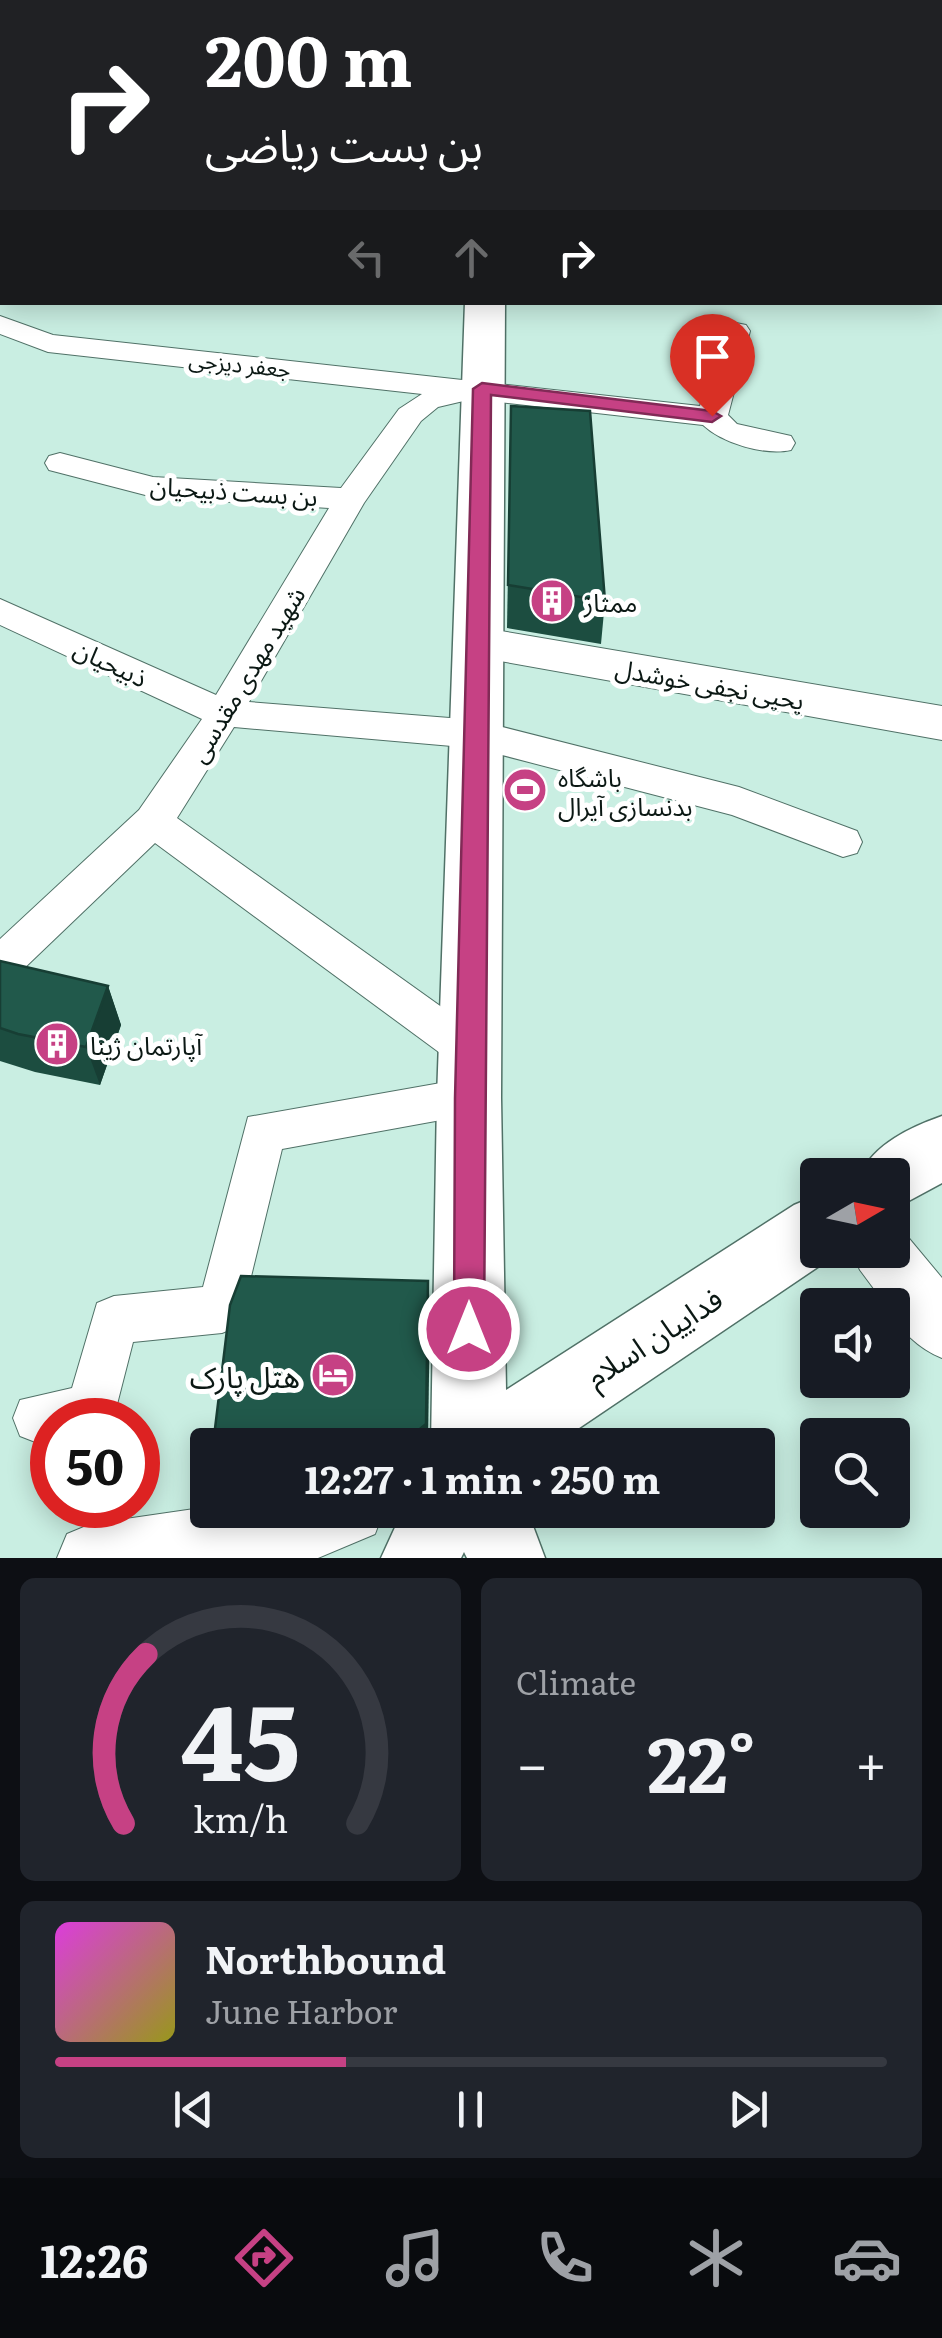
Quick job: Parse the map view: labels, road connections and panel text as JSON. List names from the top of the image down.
{
  "streets": {
    "main road": ["فداییان اسلام"],
    "street": [
      "جعفر دیزجی",
      "بن بست ذبیحیان",
      "ذبیحیان",
      "شهید مهدی مقدسی",
      "یحیی نجفی خوشدل"
    ]
  },
  "crossings": [
    ["جعفر دیزجی", "شهید مهدی مقدسی"],
    ["بن بست ذبیحیان", "شهید مهدی مقدسی"],
    ["ذبیحیان", "شهید مهدی مقدسی"]
  ],
  "places": {
    "building": ["ممتاز", "آپارتمان ژینا"],
    "sports": ["باشگاه بدنسازی آیرال"],
    "hotel": ["هتل پارک"]
  },
  "north": "right",
  "page": {
    "turn": ["200 m", "بن بست ریاضی"],
    "limit": "50",
    "trip": "12:27 · 1 min · 250 m",
    "tile": "Climate",
    "heat": ["−", "22°", "+"],
    "song": ["Northbound", "June Harbor"],
    "tabs": "12:26",
    "gauge": ["45", "km/h"]
  }
}
